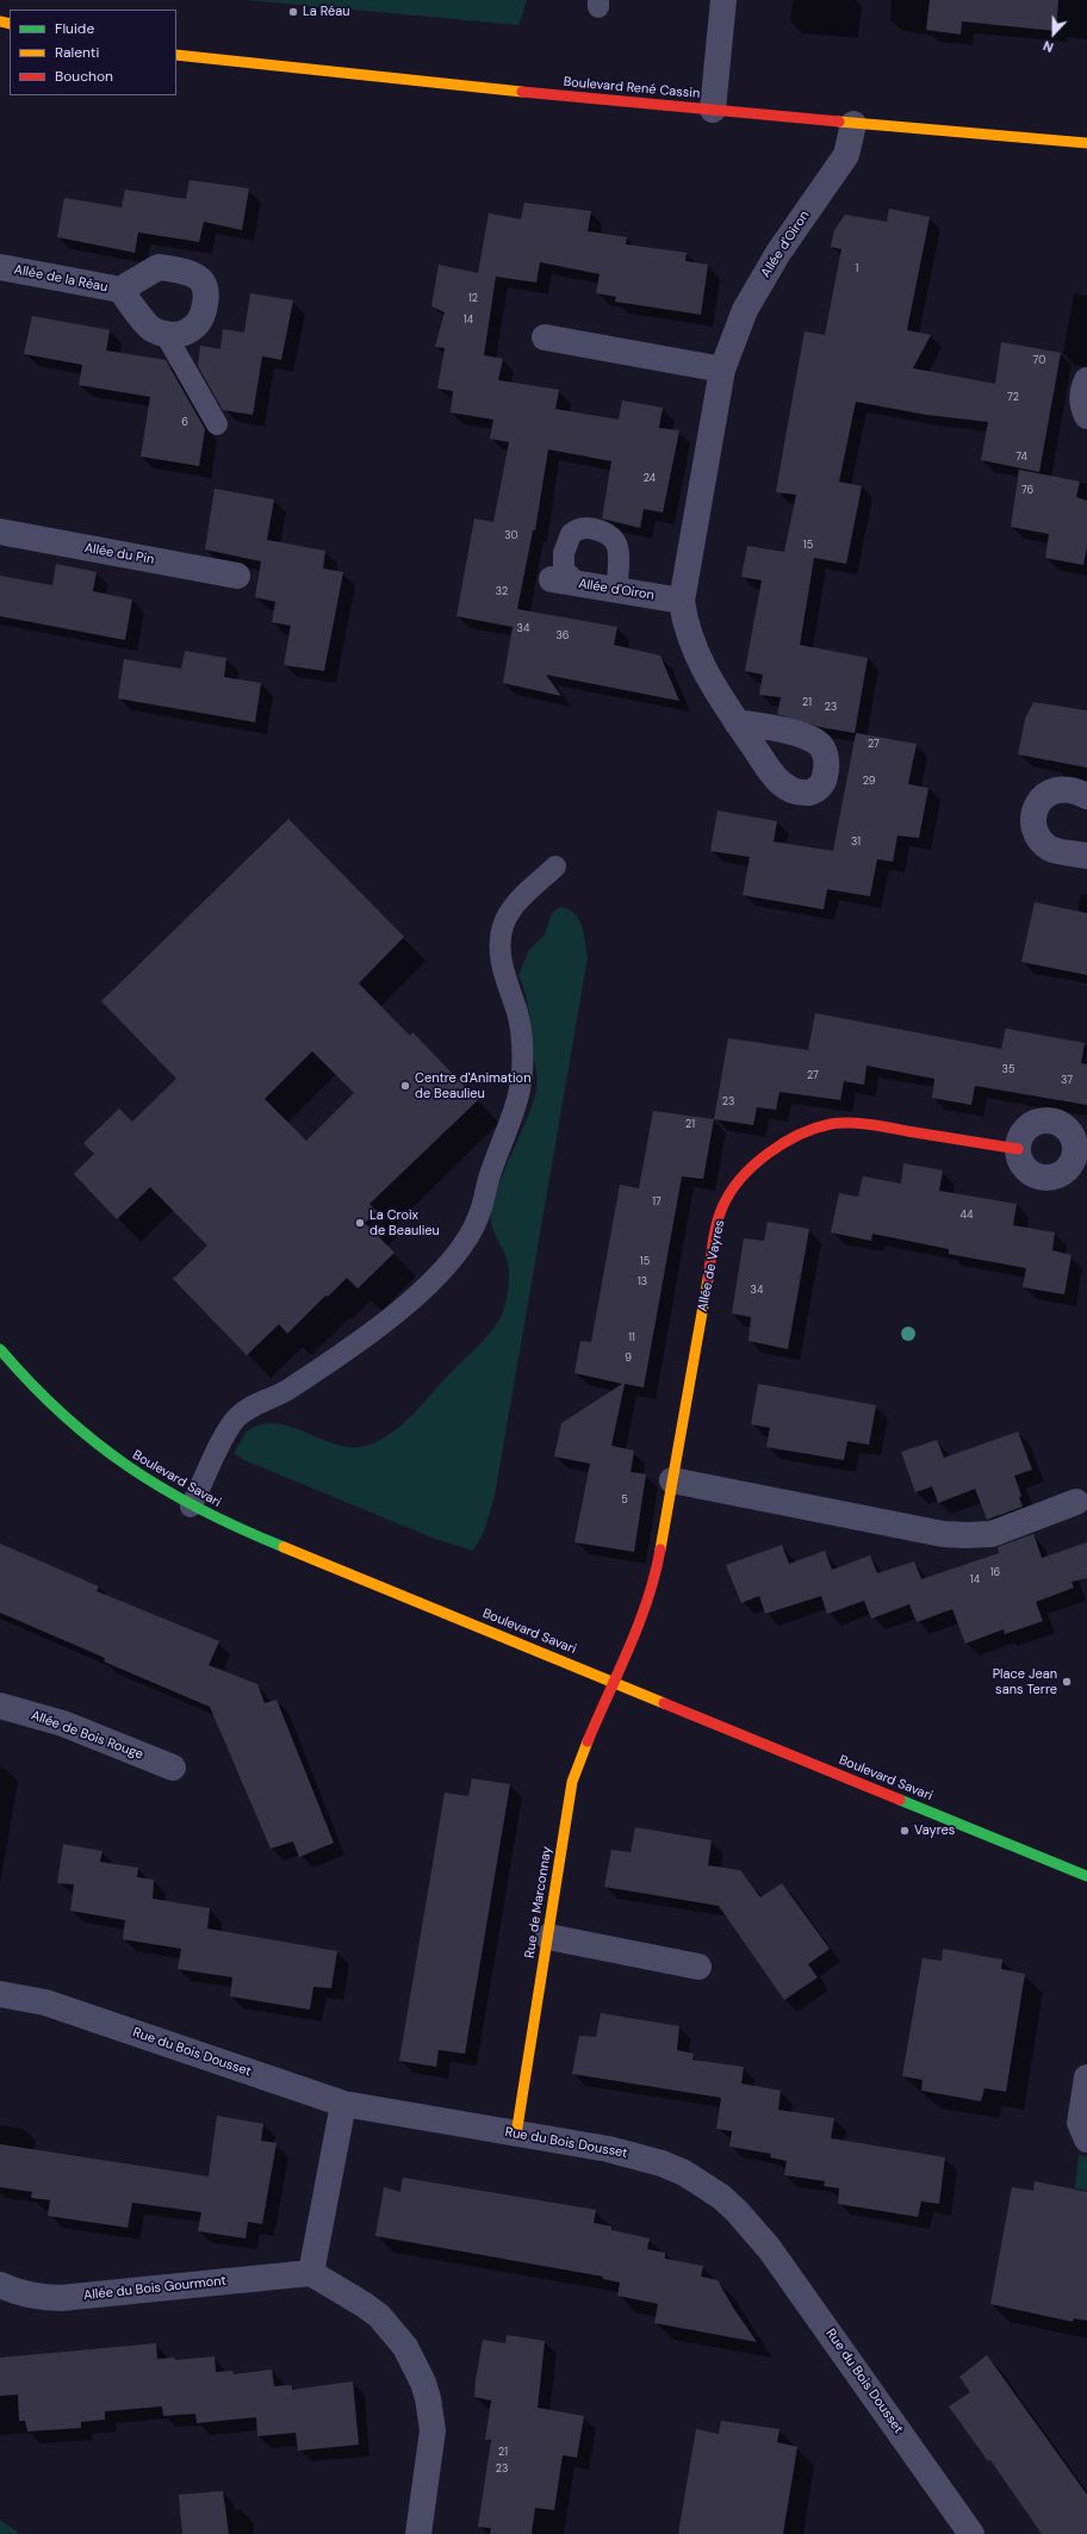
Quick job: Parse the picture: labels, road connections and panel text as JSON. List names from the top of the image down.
{
  "streets": {
    "street": [
      "Boulevard René Cassin",
      "Allée d'Oiron",
      "Allée de la Réau",
      "Allée du Pin",
      "Allée de Vayres",
      "Boulevard Savari",
      "Allée de Bois Rouge",
      "Rue de Marconnay",
      "Rue du Bois Dousset",
      "Allée du Bois Gourmont"
    ]
  },
  "crossings": [
    ["Boulevard René Cassin", "Allée d'Oiron"],
    ["Allée de Vayres", "Boulevard Savari"],
    ["Allée de Vayres", "Rue de Marconnay"],
    ["Boulevard Savari", "Rue de Marconnay"],
    ["Rue de Marconnay", "Rue du Bois Dousset"]
  ],
  "places": [
    "La Réau",
    "Centre d'Animation de Beaulieu",
    "La Croix de Beaulieu",
    "Place Jean sans Terre",
    "Vayres"
  ],
  "house_numbers": [
    "1",
    "12",
    "14",
    "70",
    "72",
    "6",
    "74",
    "24",
    "76",
    "30",
    "15",
    "32",
    "34",
    "36",
    "21",
    "23",
    "27",
    "29",
    "31",
    "35",
    "27",
    "37",
    "23",
    "21",
    "17",
    "44",
    "15",
    "13",
    "34",
    "11",
    "9",
    "5",
    "16",
    "14",
    "21",
    "23"
  ],
  "legend": ["Fluide", "Ralenti", "Bouchon"],
  "north": "bottom"
}
